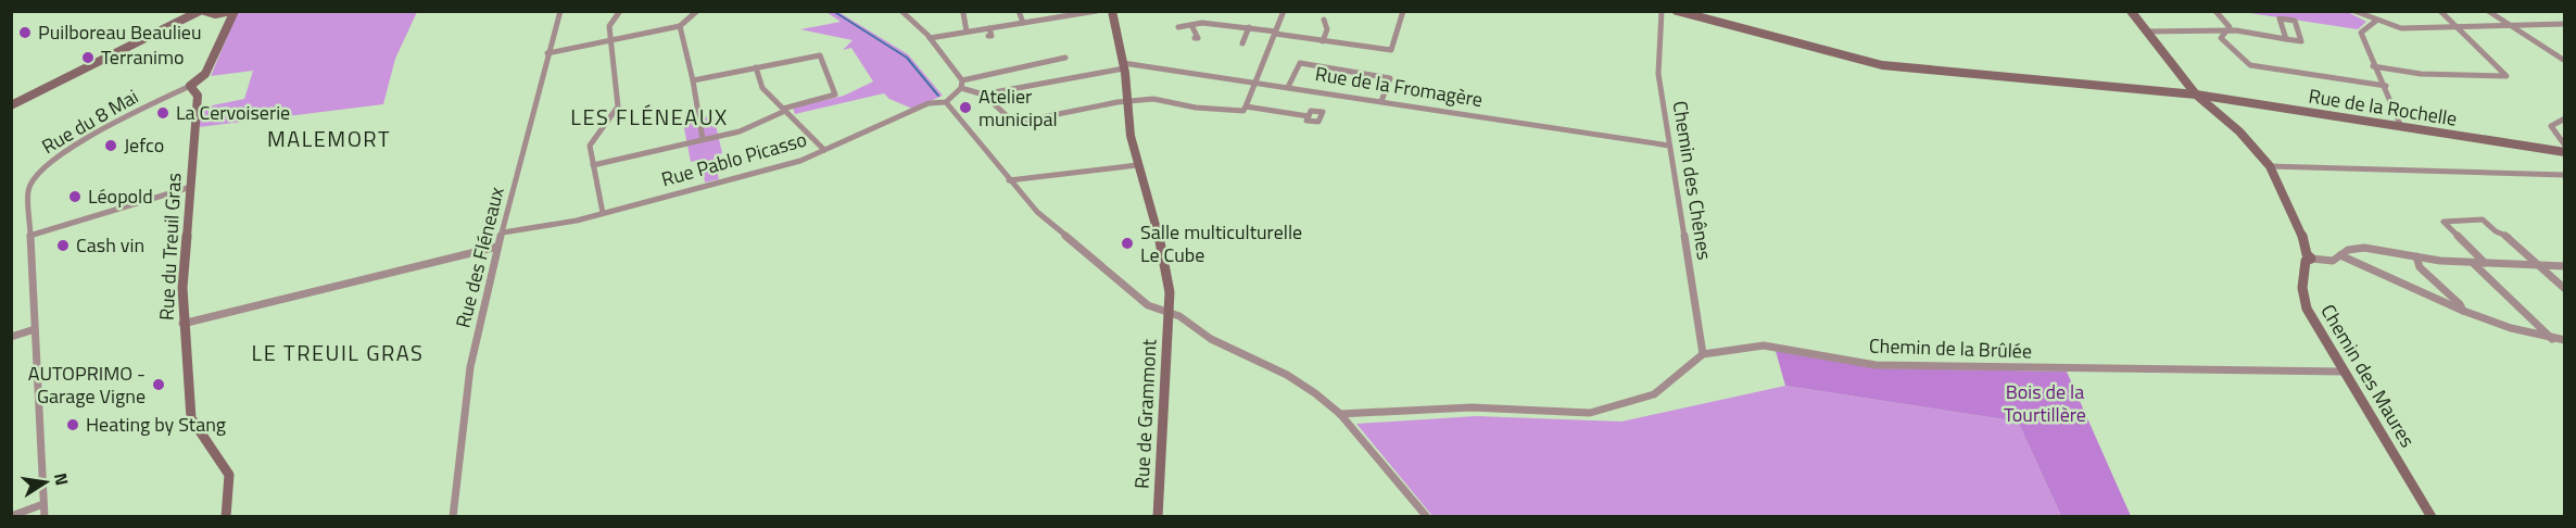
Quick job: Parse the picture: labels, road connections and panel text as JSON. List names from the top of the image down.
{
  "streets": {
    "street": [
      "Rue de la Fromagère",
      "Rue de la Rochelle",
      "Rue du 8 Mai",
      "Rue Pablo Picasso",
      "Chemin des Chênes",
      "Rue du Treuil Gras",
      "Rue des Fléneaux",
      "Chemin de la Brûlée",
      "Chemin des Maures",
      "Rue de Grammont"
    ]
  },
  "crossings": [
    ["Rue de la Fromagère", "Chemin des Chênes"],
    ["Rue de la Fromagère", "Rue de Grammont"],
    ["Rue du 8 Mai", "Rue du Treuil Gras"],
    ["Rue Pablo Picasso", "Rue des Fléneaux"],
    ["Chemin des Chênes", "Chemin de la Brûlée"],
    ["Chemin de la Brûlée", "Chemin des Maures"]
  ],
  "districts": ["LES FLÉNEAUX", "MALEMORT", "LE TREUIL GRAS"],
  "parks": ["Bois de la Tourtillère"],
  "places": [
    "Puilboreau Beaulieu",
    "Terranimo",
    "Atelier municipal",
    "La Cervoiserie",
    "Jefco",
    "Léopold",
    "Salle multiculturelle Le Cube",
    "Cash vin",
    "AUTOPRIMO - Garage Vigne",
    "Heating by Stang"
  ],
  "north": "right"
}
